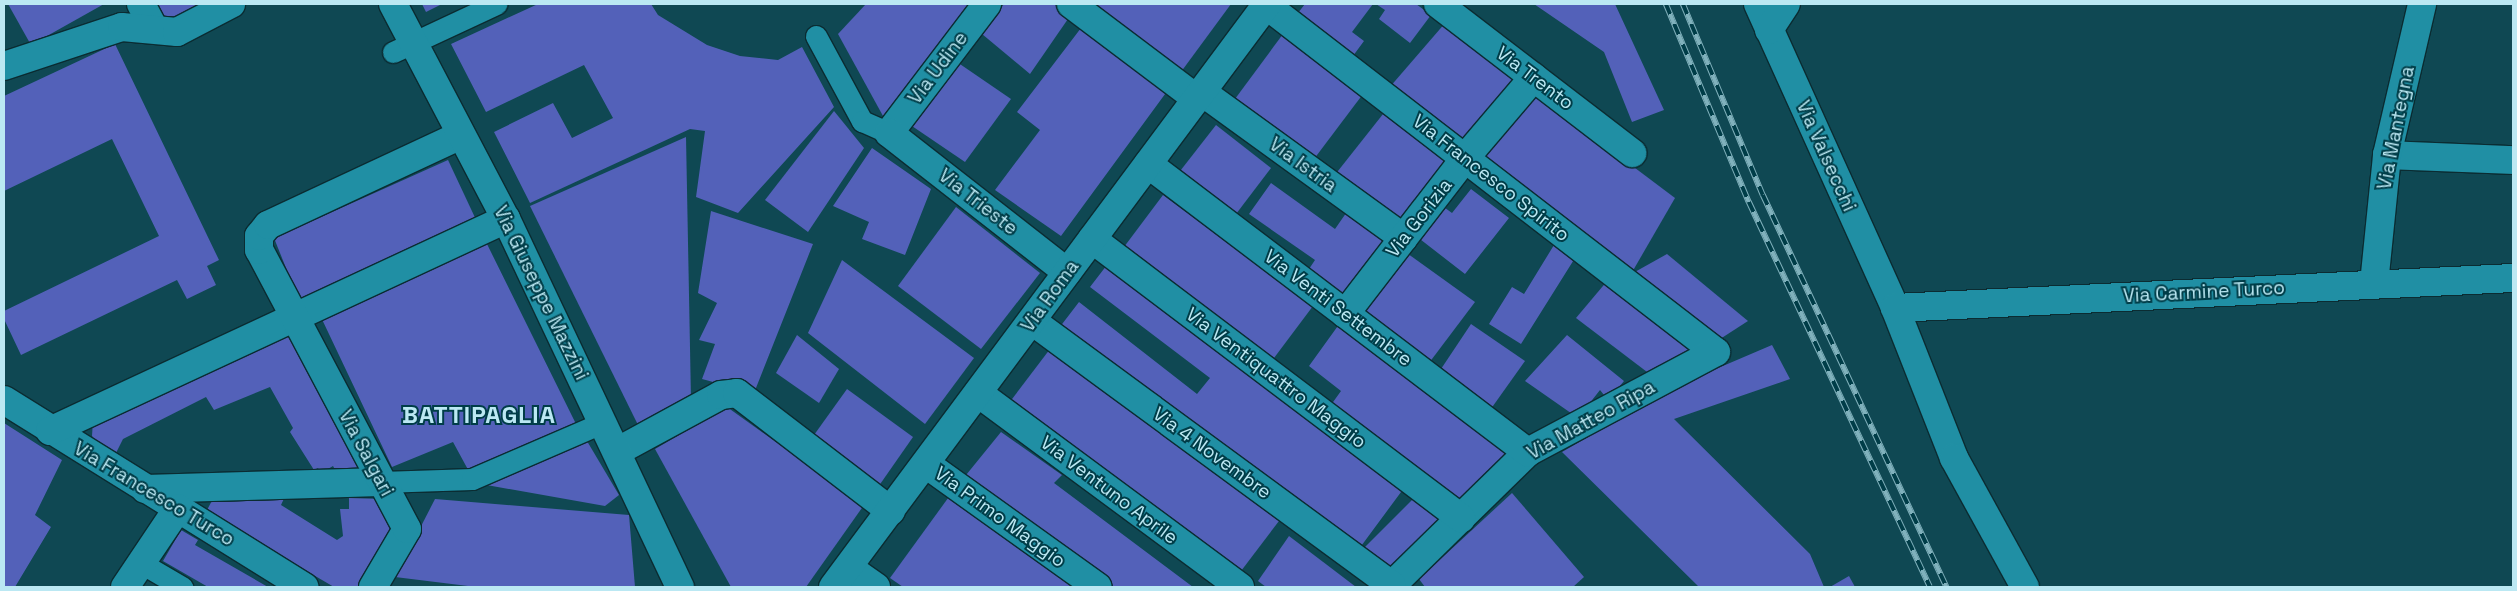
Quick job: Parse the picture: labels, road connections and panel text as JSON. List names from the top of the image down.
{
  "streets": {
    "street": [
      "Via Udine",
      "Via Trento",
      "Via Mantegna",
      "Via Valsecchi",
      "Via Istria",
      "Via Francesco Spirito",
      "Via Trieste",
      "Via Gorizia",
      "Via Carmine Turco",
      "Via Giuseppe Mazzini",
      "Via Roma",
      "Via Venti Settembre",
      "Via Ventiquattro Maggio",
      "Via Matteo Ripa",
      "Via Salgari",
      "Via 4 Novembre",
      "Via Ventuno Aprile",
      "Via Francesco Turco",
      "Via Primo Maggio"
    ]
  },
  "crossings": [
    ["Via Udine", "Via Trieste"],
    ["Via Trento", "Via Gorizia"],
    ["Via Mantegna", "Via Carmine Turco"],
    ["Via Valsecchi", "Via Carmine Turco"],
    ["Via Istria", "Via Gorizia"],
    ["Via Istria", "Via Roma"],
    ["Via Francesco Spirito", "Via Gorizia"],
    ["Via Francesco Spirito", "Via Roma"],
    ["Via Francesco Spirito", "Via Matteo Ripa"],
    ["Via Trieste", "Via Roma"],
    ["Via Gorizia", "Via Venti Settembre"],
    ["Via Giuseppe Mazzini", "Via Salgari"],
    ["Via Roma", "Via Venti Settembre"],
    ["Via Roma", "Via Ventiquattro Maggio"],
    ["Via Roma", "Via 4 Novembre"],
    ["Via Roma", "Via Ventuno Aprile"],
    ["Via Roma", "Via Primo Maggio"],
    ["Via Venti Settembre", "Via Matteo Ripa"],
    ["Via Ventiquattro Maggio", "Via Matteo Ripa"],
    ["Via Matteo Ripa", "Via 4 Novembre"]
  ],
  "districts": ["BATTIPAGLIA"]
}
